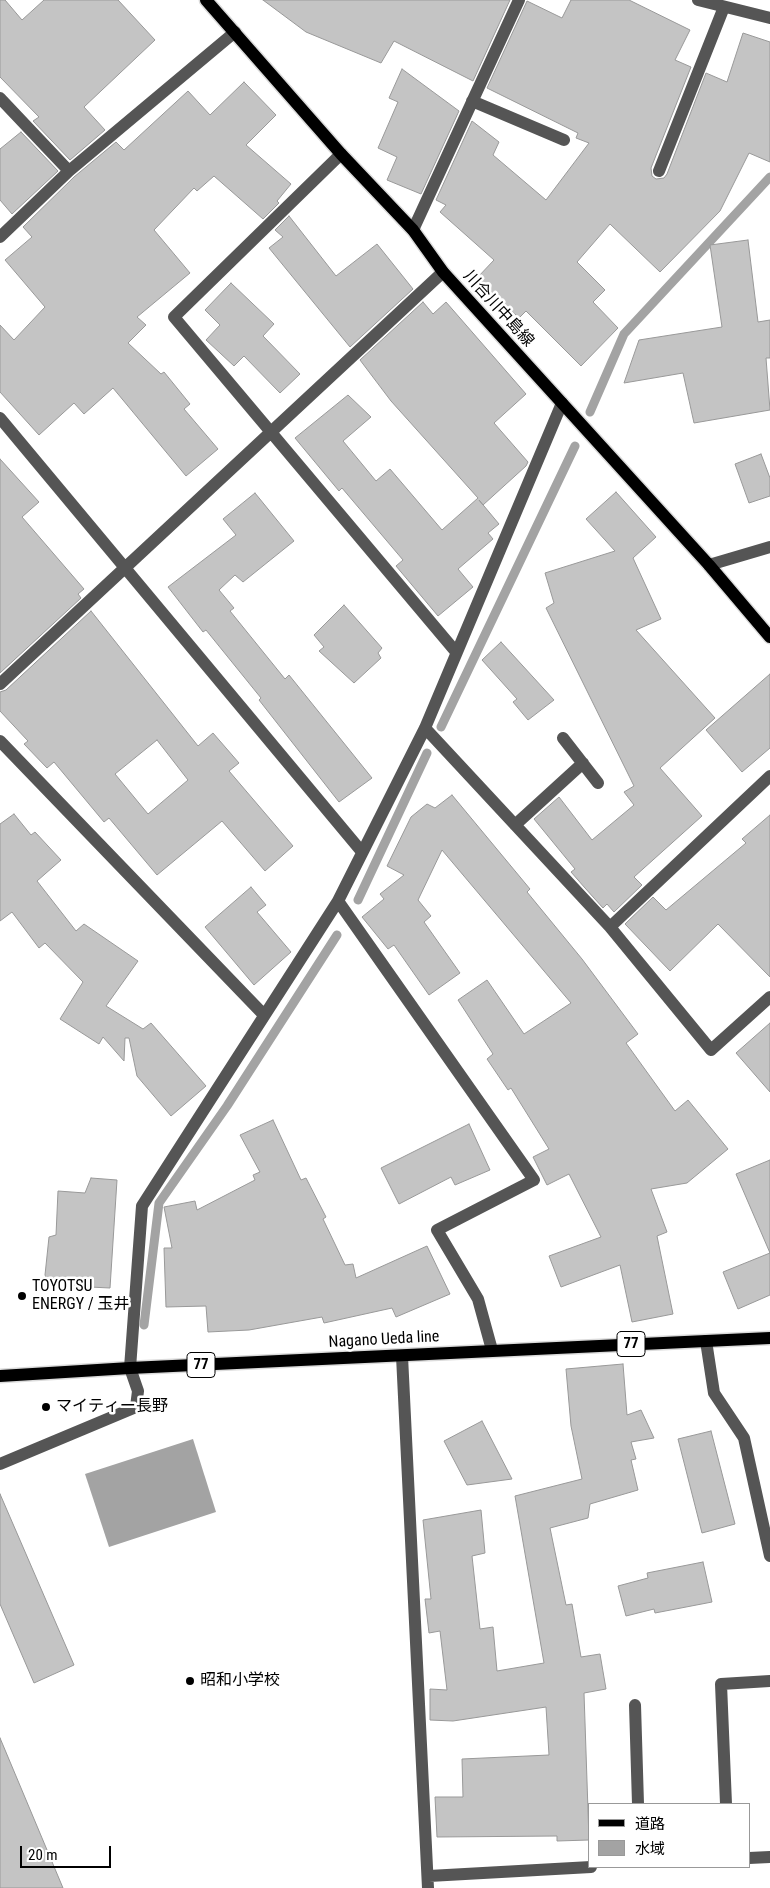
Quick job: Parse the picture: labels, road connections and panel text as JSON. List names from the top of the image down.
{
  "streets": {
    "main road": ["川合川中島線", "Nagano Ueda line", "77"]
  },
  "places": ["TOYOTSU ENERGY / 玉井", "マイティー長野", "昭和小学校"],
  "legend": ["道路", "水域"],
  "scale_bar": "20 m"
}
